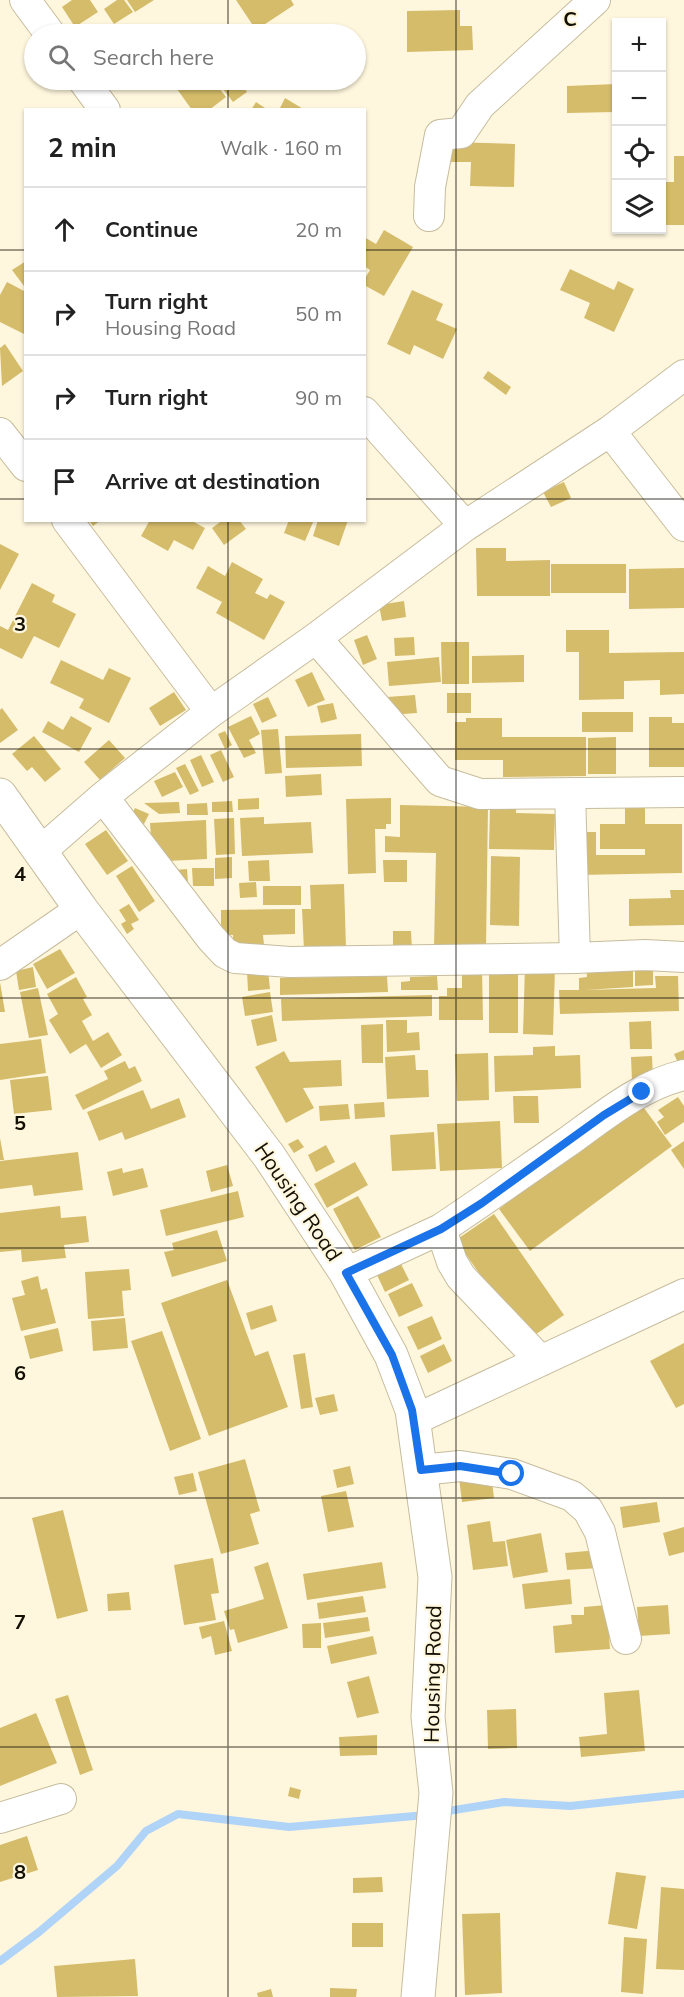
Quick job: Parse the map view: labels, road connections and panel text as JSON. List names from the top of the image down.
{
  "streets": {
    "street": ["Housing Road"]
  },
  "page": {
    "map_buttons": ["+", "−"],
    "search": "Search here",
    "heading": ["2 min", "Walk · 160 m"],
    "list": [
      ["Continue", "20 m"],
      ["Turn right", "Housing Road", "50 m"],
      ["Turn right", "90 m"],
      "Arrive at destination"
    ]
  },
  "grid": {
    "columns": ["C"],
    "rows": [
      "3",
      "4",
      "5",
      "6",
      "7",
      "8"
    ]
  }
}
